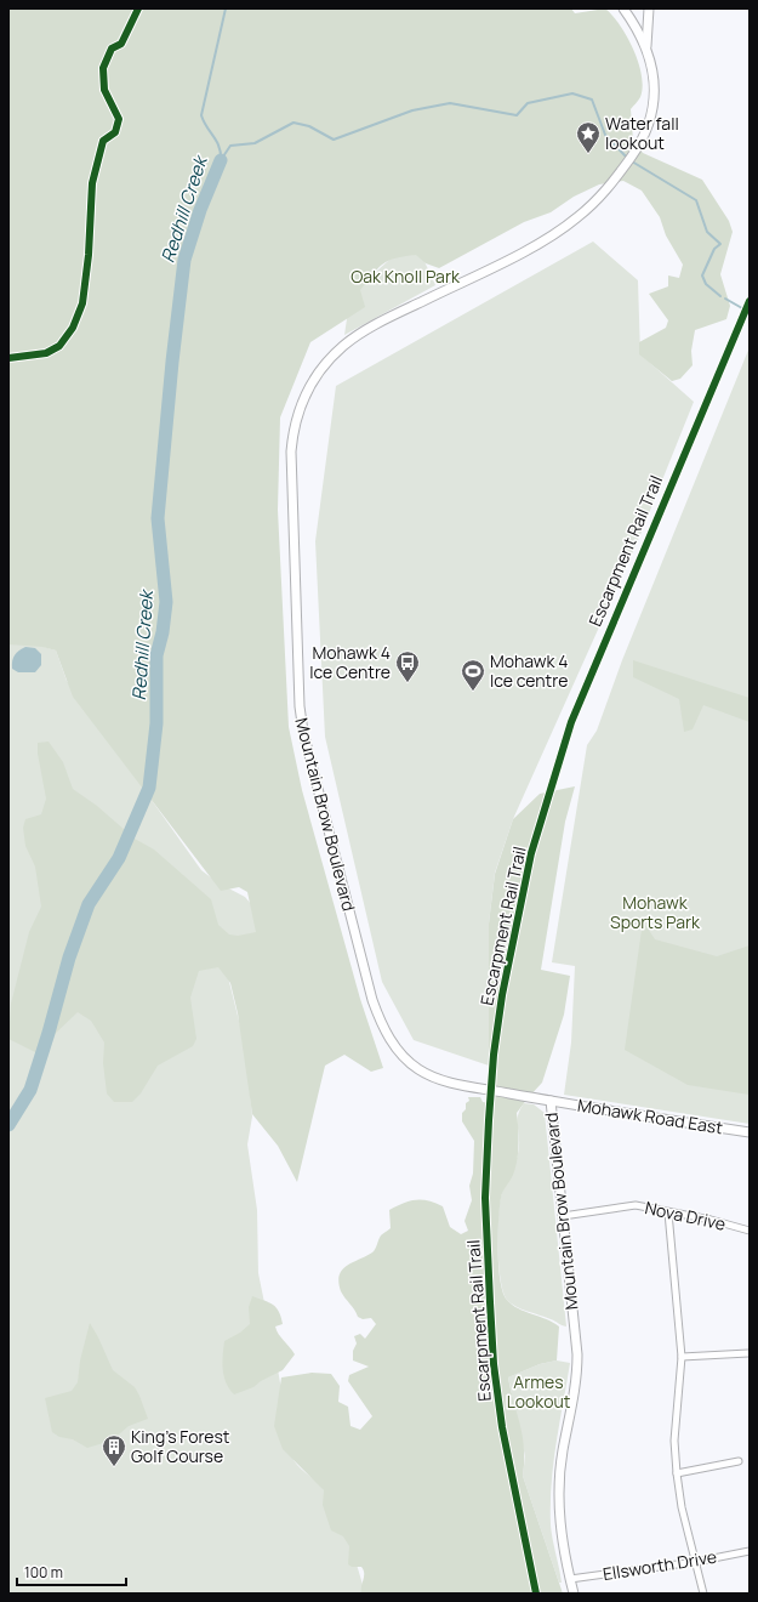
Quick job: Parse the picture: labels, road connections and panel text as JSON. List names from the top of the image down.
{
  "streets": {
    "main road": ["Mountain Brow Boulevard", "Mohawk Road East"],
    "street": ["Nova Drive", "Ellsworth Drive"],
    "cycle path": ["Escarpment Rail Trail"]
  },
  "crossings": [
    ["Mountain Brow Boulevard", "Mohawk Road East"],
    ["Mountain Brow Boulevard", "Nova Drive"],
    ["Mountain Brow Boulevard", "Ellsworth Drive"]
  ],
  "water": ["Redhill Creek"],
  "parks": ["Oak Knoll Park", "Mohawk Sports Park", "Armes Lookout"],
  "places": {
    "place": ["Water fall lookout"],
    "bus stop": ["Mohawk 4 Ice Centre"],
    "sports": ["Mohawk 4 Ice centre"],
    "building": ["King's Forest Golf Course"]
  },
  "scale_bar": "100 m"
}
